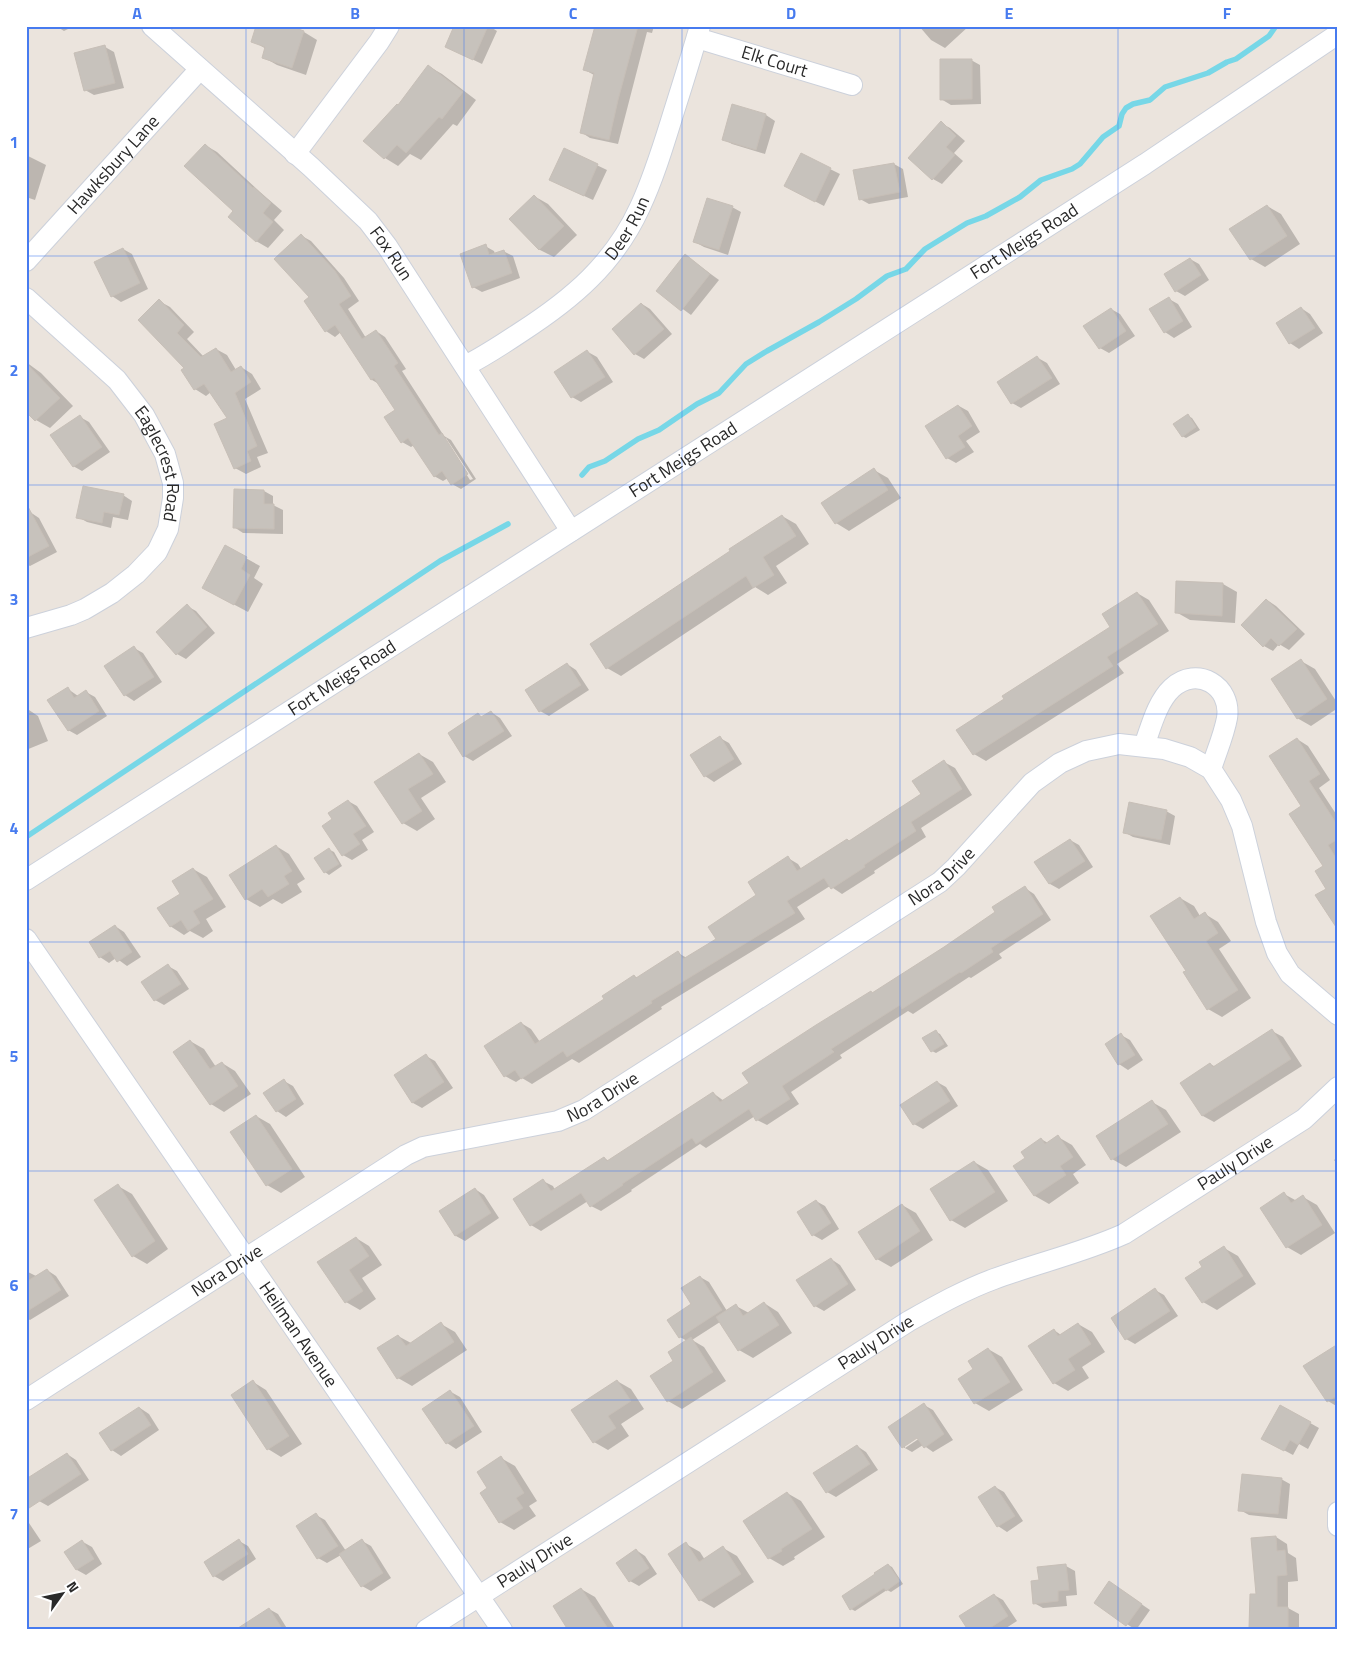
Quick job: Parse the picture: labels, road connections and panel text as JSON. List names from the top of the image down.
{
  "streets": {
    "street": [
      "Elk Court",
      "Hawksbury Lane",
      "Deer Run",
      "Fort Meigs Road",
      "Fox Run",
      "Eaglecrest Road",
      "Nora Drive",
      "Pauly Drive",
      "Heilman Avenue"
    ]
  },
  "crossings": [
    ["Elk Court", "Deer Run"],
    ["Hawksbury Lane", "Fox Run"],
    ["Deer Run", "Fox Run"],
    ["Fort Meigs Road", "Fox Run"],
    ["Nora Drive", "Heilman Avenue"],
    ["Pauly Drive", "Heilman Avenue"]
  ],
  "north": "top right",
  "grid": {
    "columns": [
      "A",
      "B",
      "C",
      "D",
      "E",
      "F"
    ],
    "rows": [
      "1",
      "2",
      "3",
      "4",
      "5",
      "6",
      "7"
    ]
  }
}
